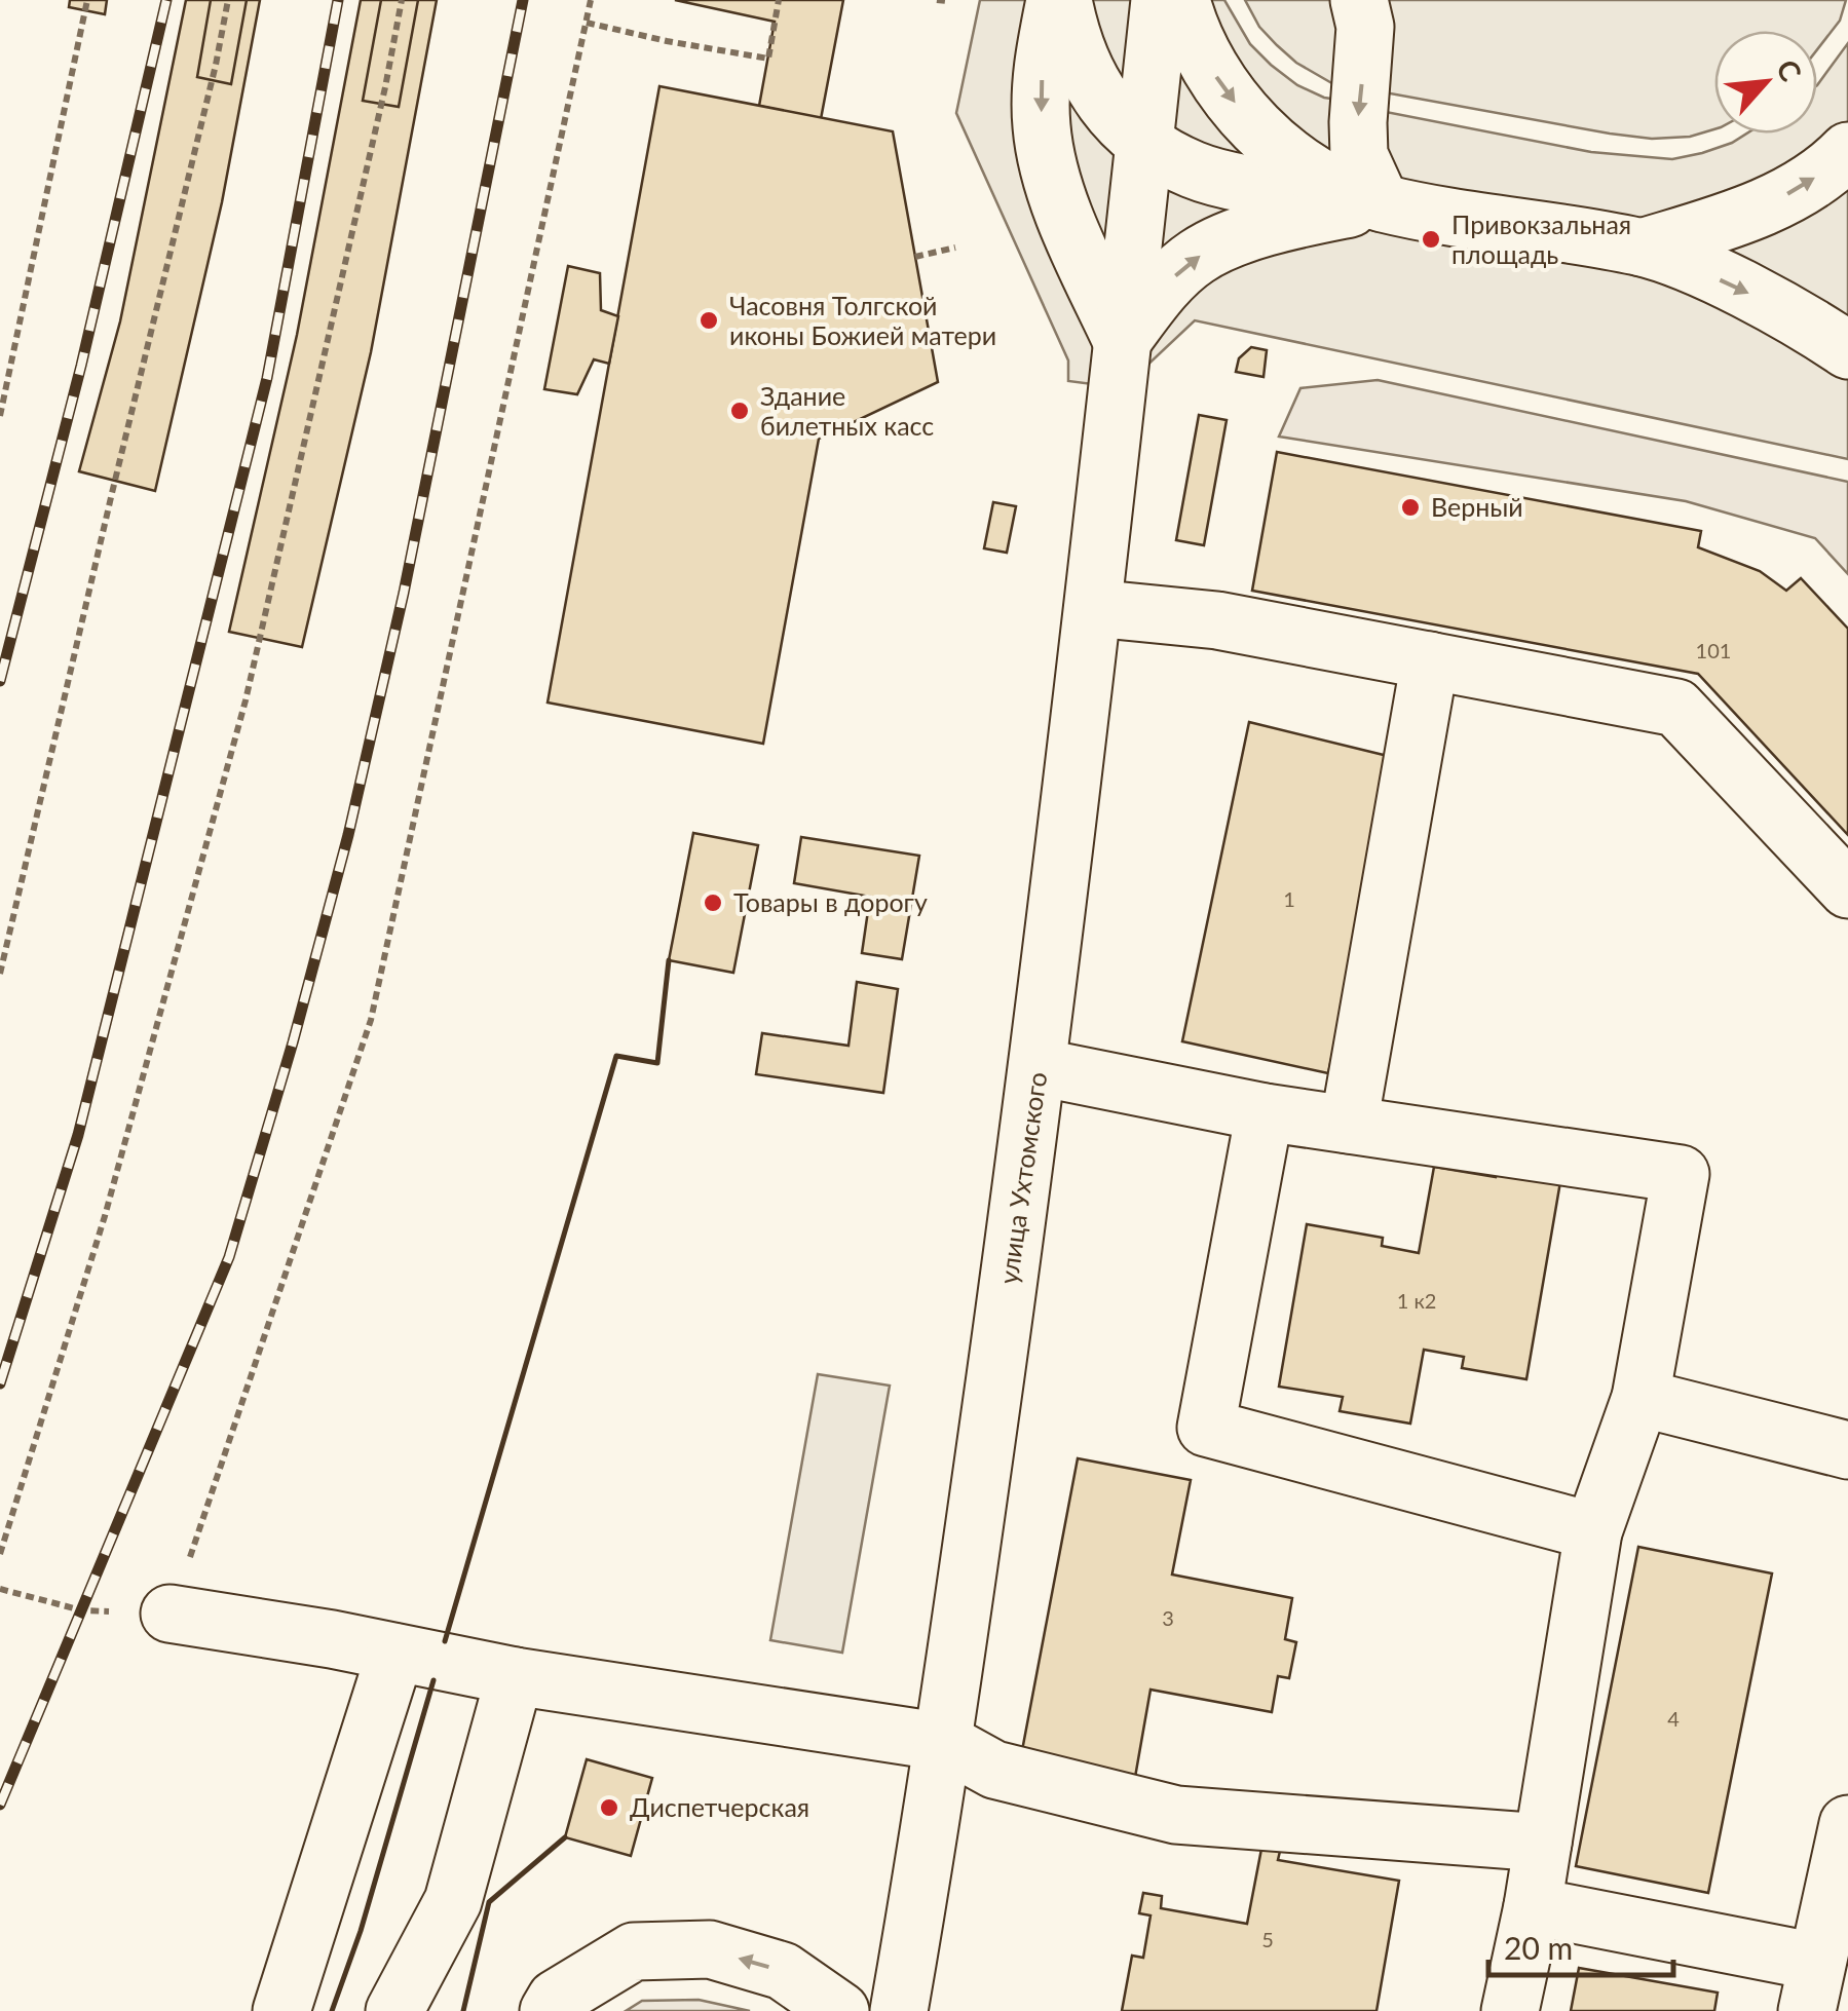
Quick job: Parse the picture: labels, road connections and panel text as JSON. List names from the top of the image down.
{
  "streets": {
    "street": ["улица Ухтомского"]
  },
  "places": [
    "Привокзальная площадь",
    "Часовня Толгской иконы Божией матери",
    "Здание билетных касс",
    "Верный",
    "Товары в дорогу",
    "Диспетчерская"
  ],
  "house_numbers": [
    "101",
    "1",
    "1 к2",
    "3",
    "4",
    "5"
  ],
  "scale_bar": "20 m",
  "north": "top right"
}
